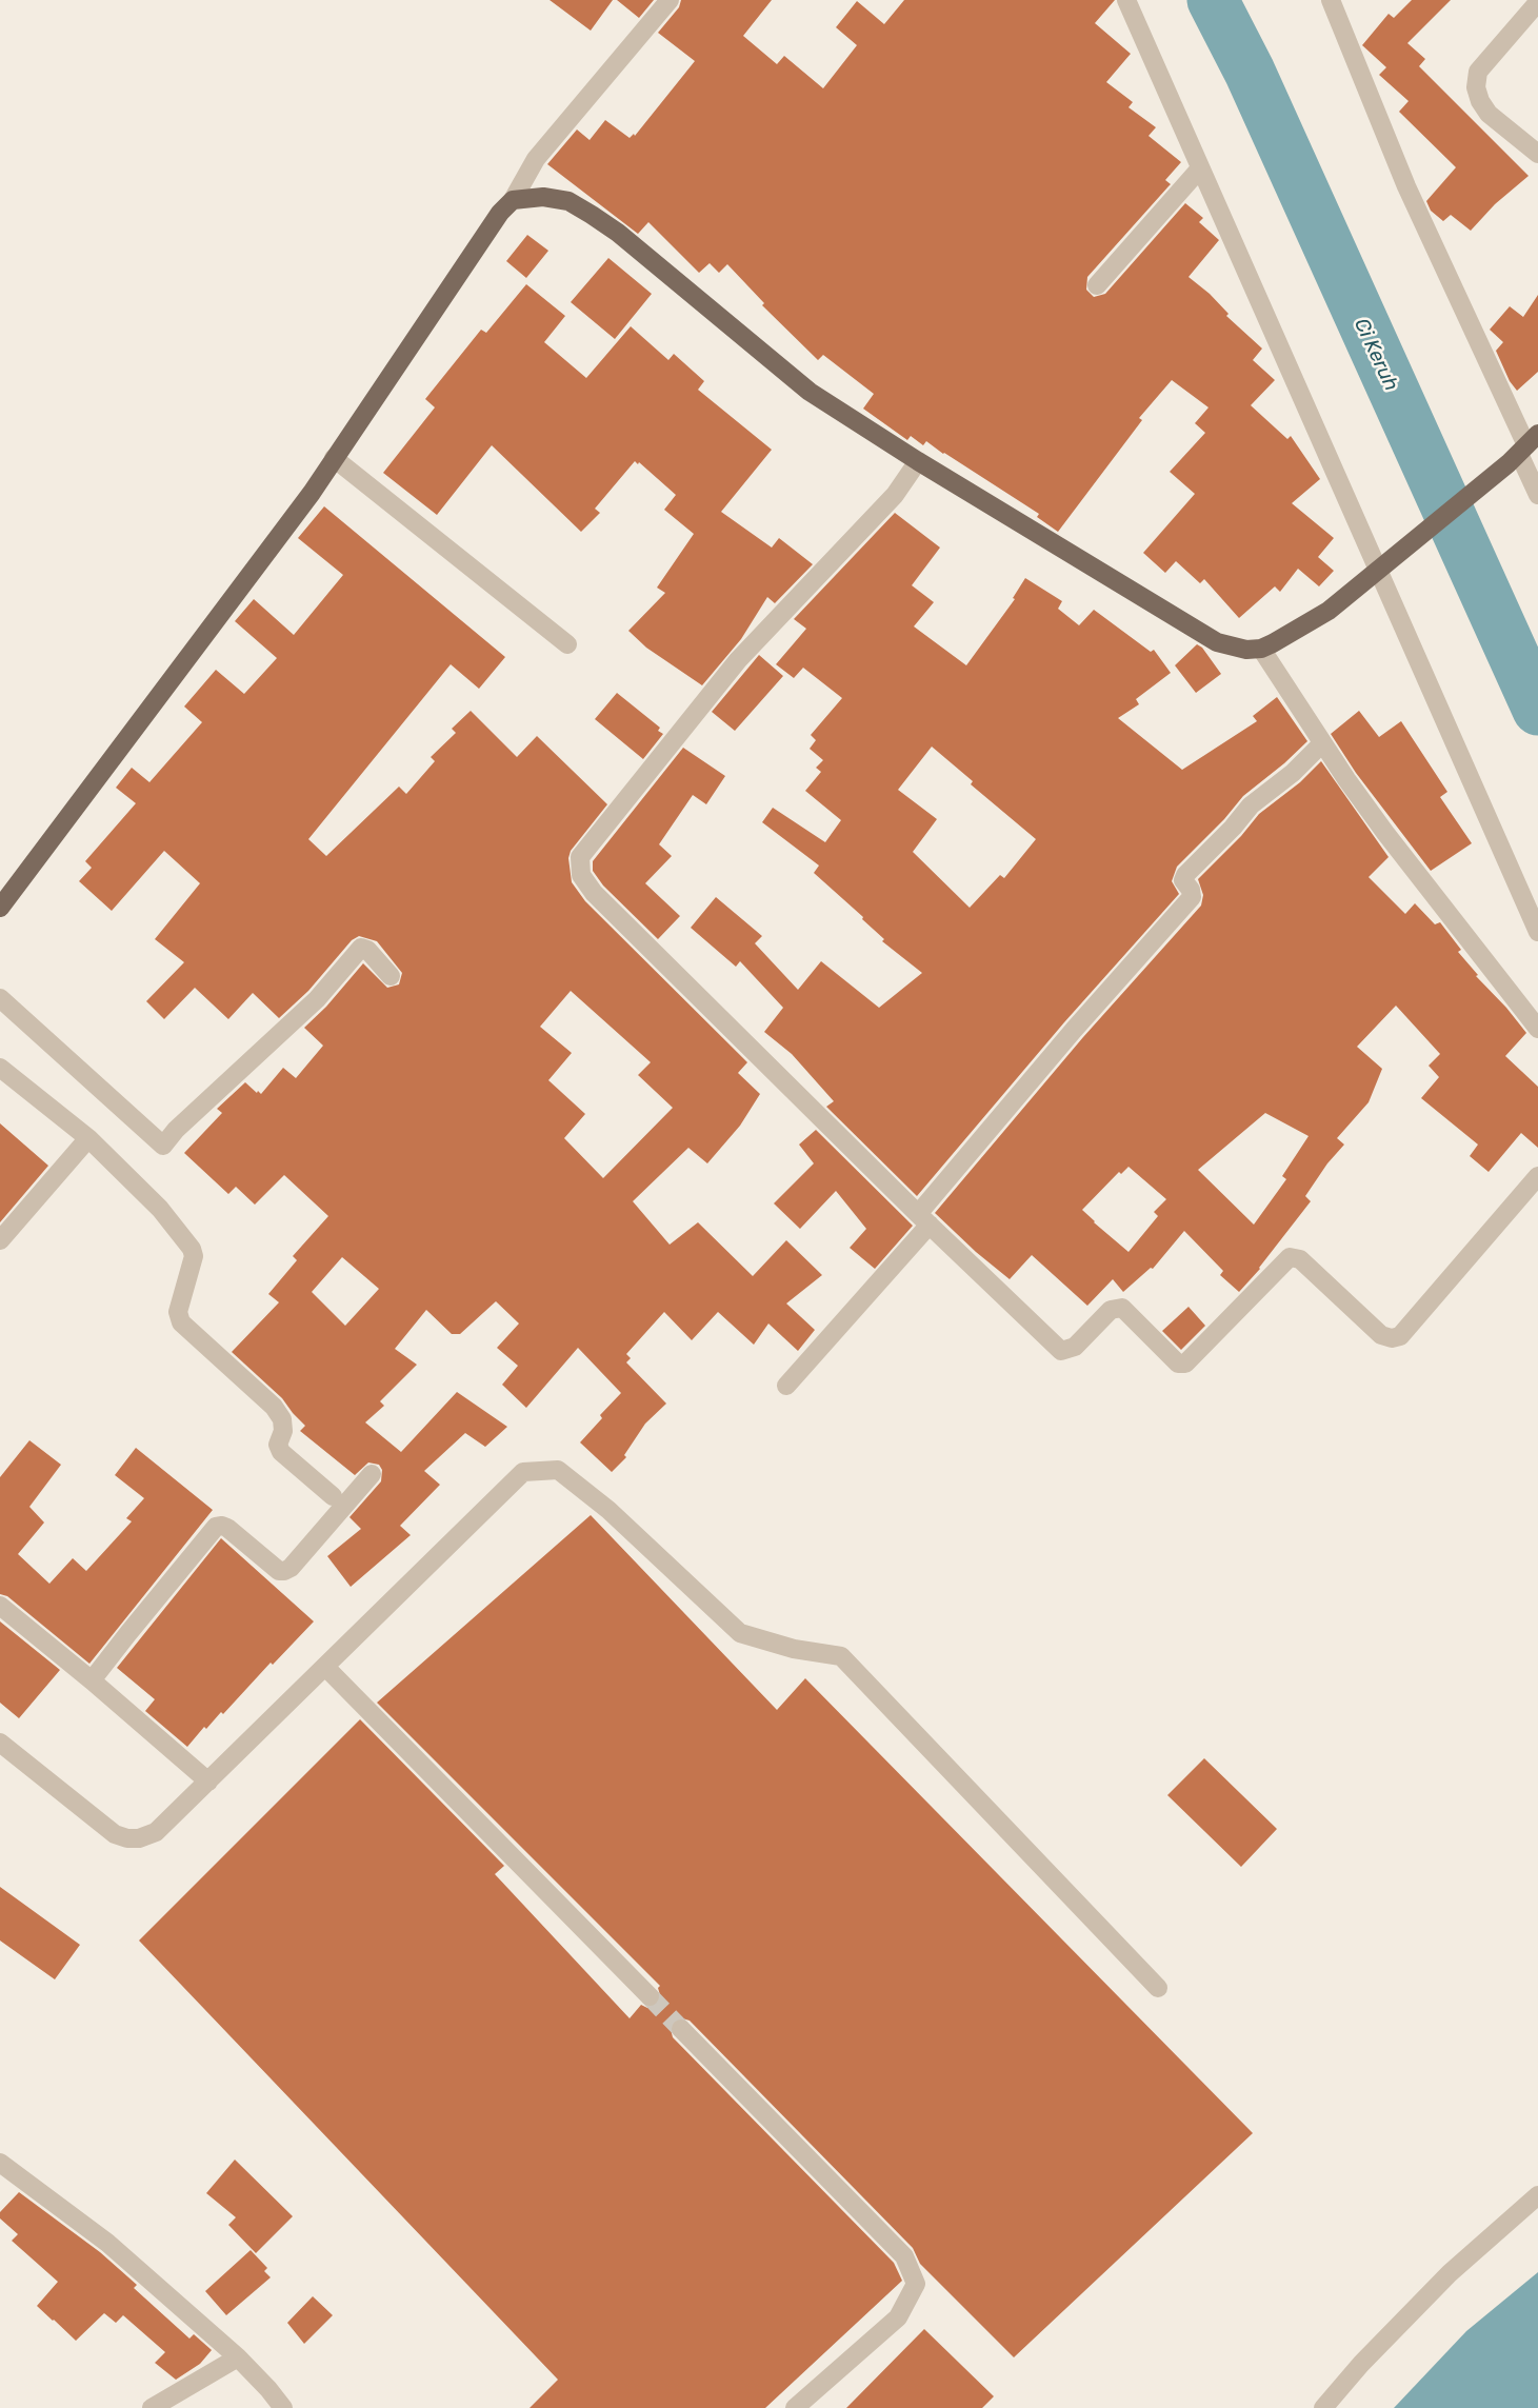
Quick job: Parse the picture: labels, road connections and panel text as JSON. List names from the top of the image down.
{
  "water": ["Ci Keruh"]
}
